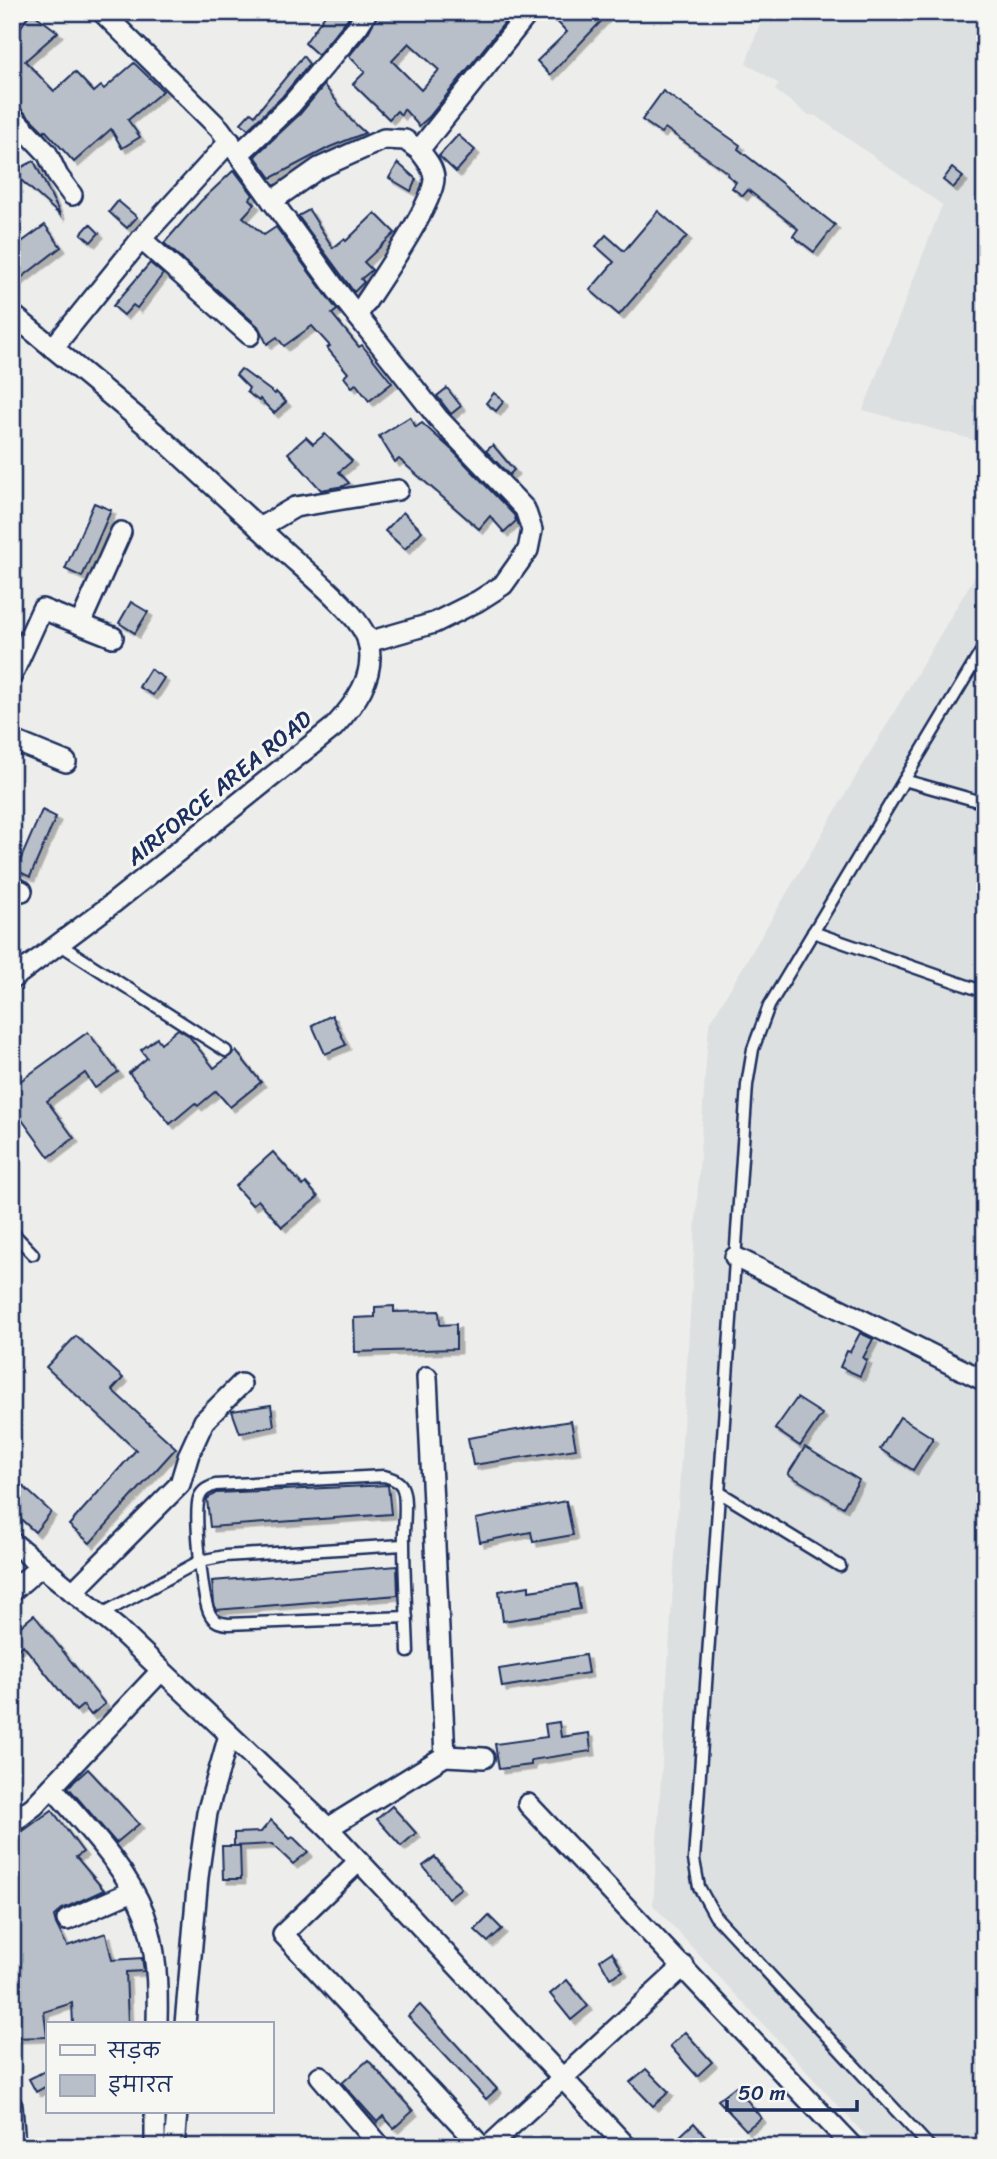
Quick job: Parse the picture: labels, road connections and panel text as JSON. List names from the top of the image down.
{
  "streets": {
    "street": ["AIRFORCE AREA ROAD"]
  },
  "legend": ["सड़क", "इमारत"],
  "scale_bar": "50 m"
}
